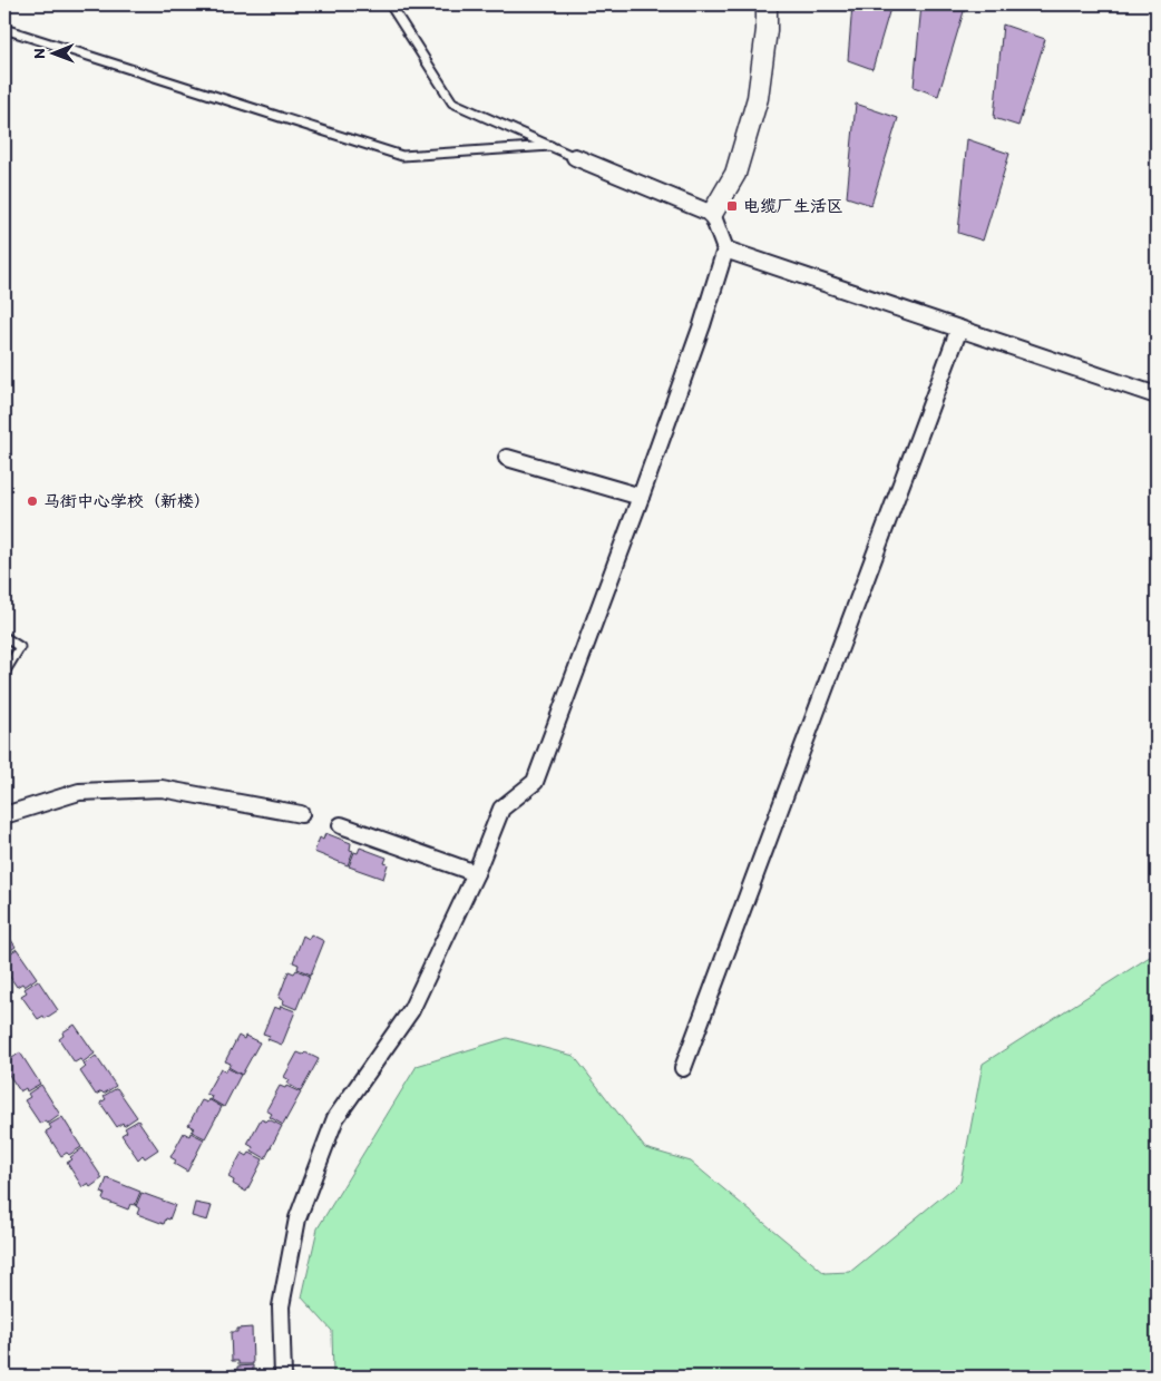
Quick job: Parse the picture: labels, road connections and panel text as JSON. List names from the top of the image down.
{
  "places": {
    "transit": ["电缆厂生活区"],
    "other": ["马街中心学校（新楼）"]
  },
  "north": "left"
}
